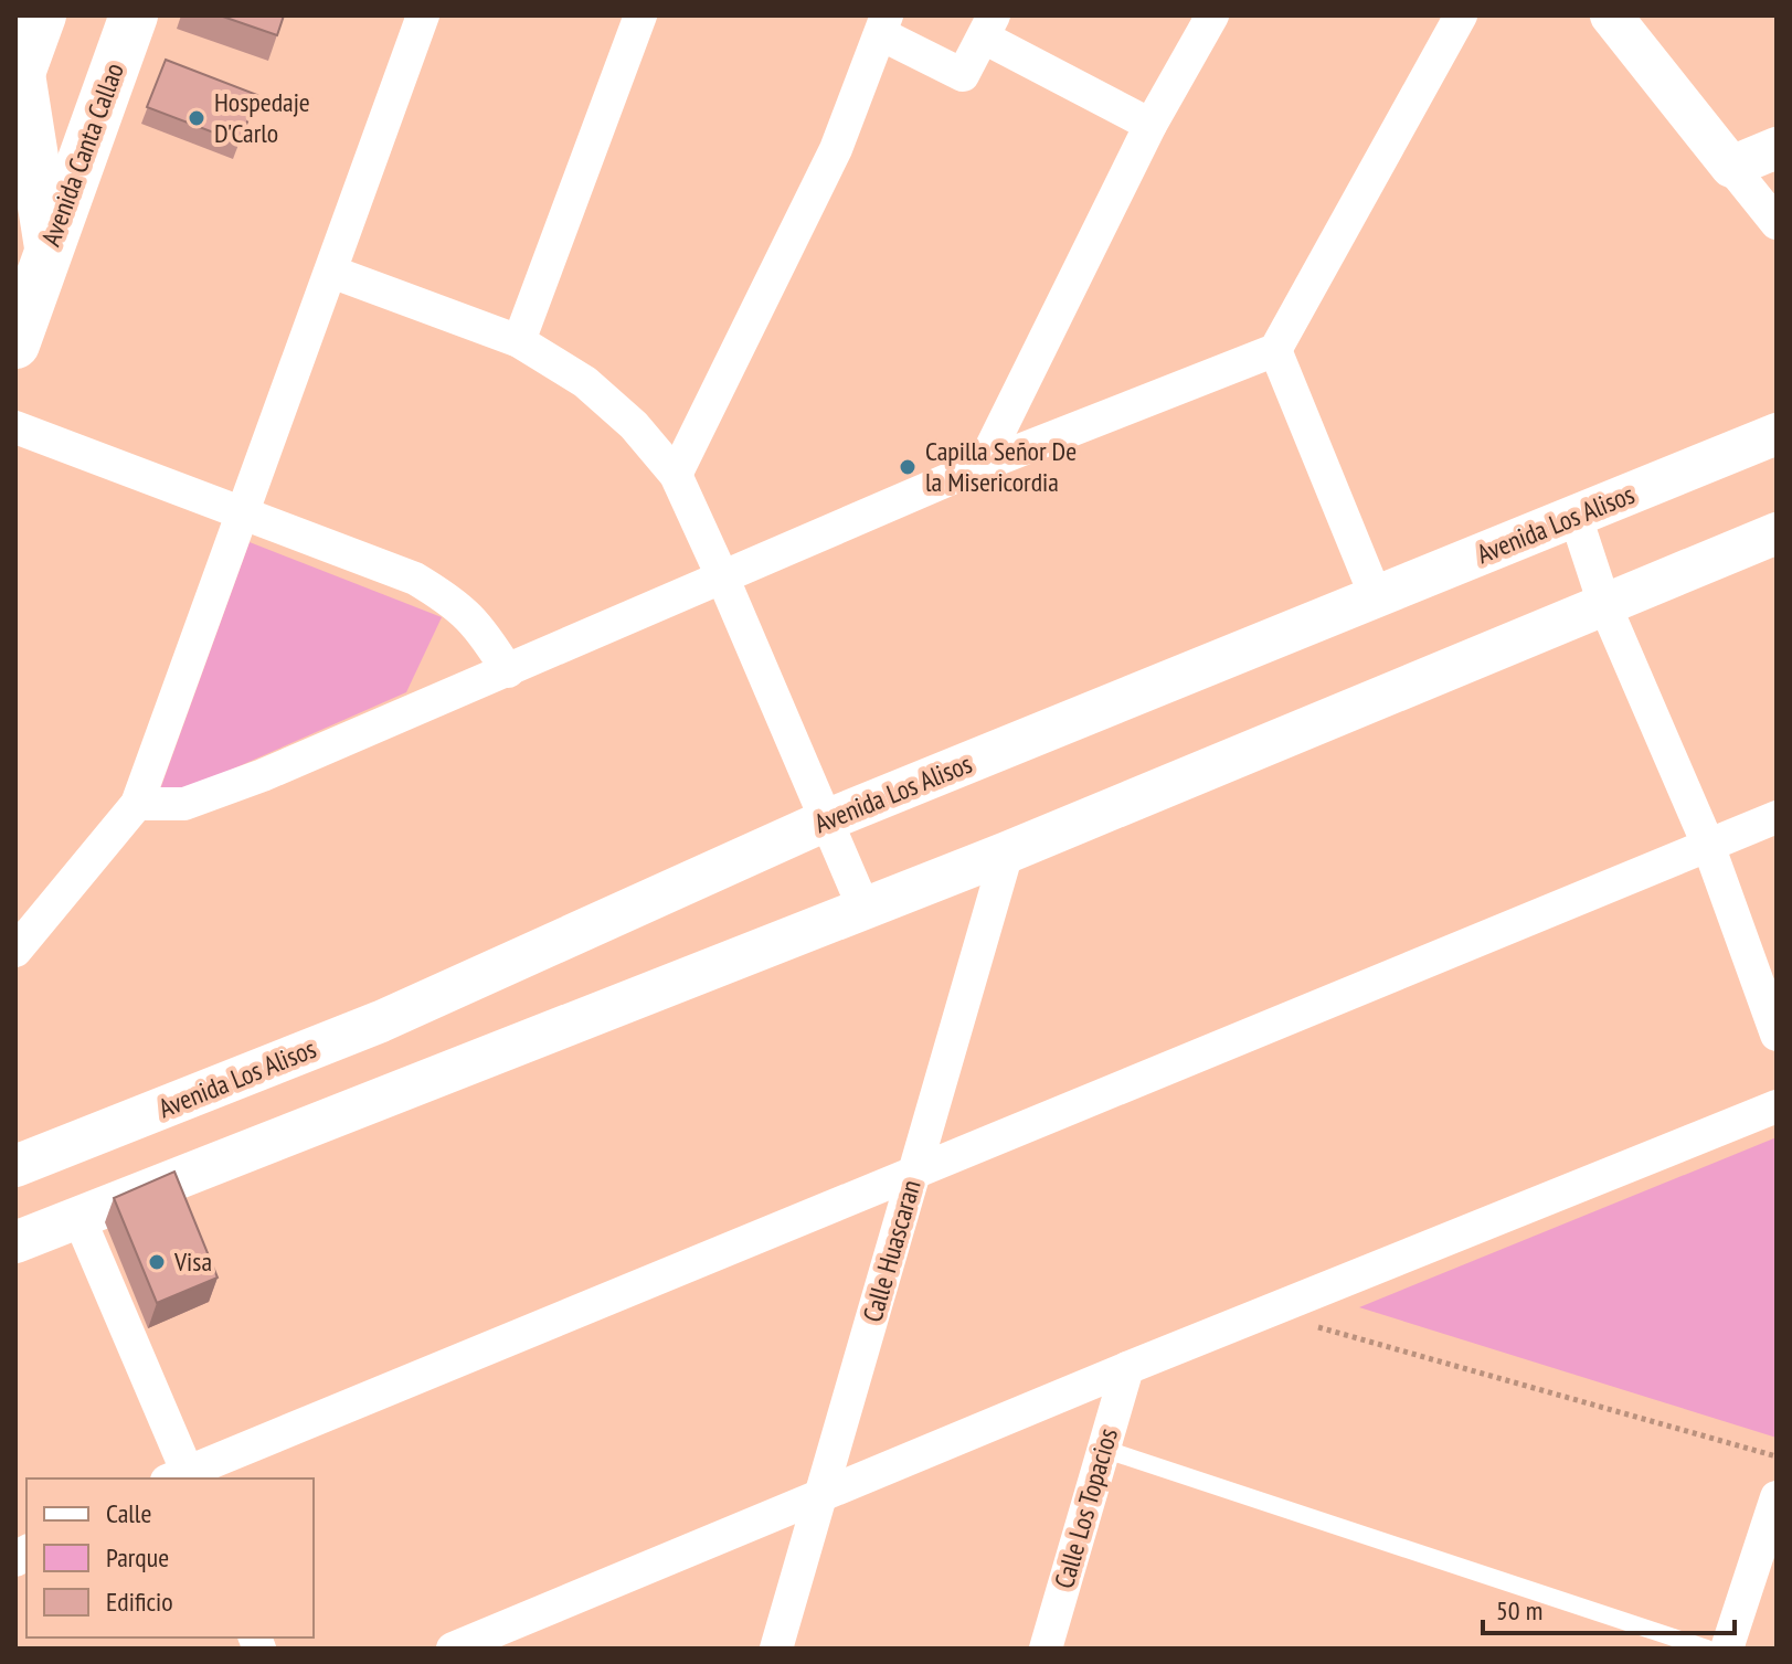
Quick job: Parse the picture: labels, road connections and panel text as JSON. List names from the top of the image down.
{
  "streets": {
    "main road": ["Avenida Canta Callao"],
    "street": ["Avenida Los Alisos", "Calle Huascaran", "Calle Los Topacios"]
  },
  "places": ["Hospedaje D'Carlo", "Capilla Señor De la Misericordia", "Visa"],
  "legend": ["Calle", "Parque", "Edificio"],
  "scale_bar": "50 m"
}
